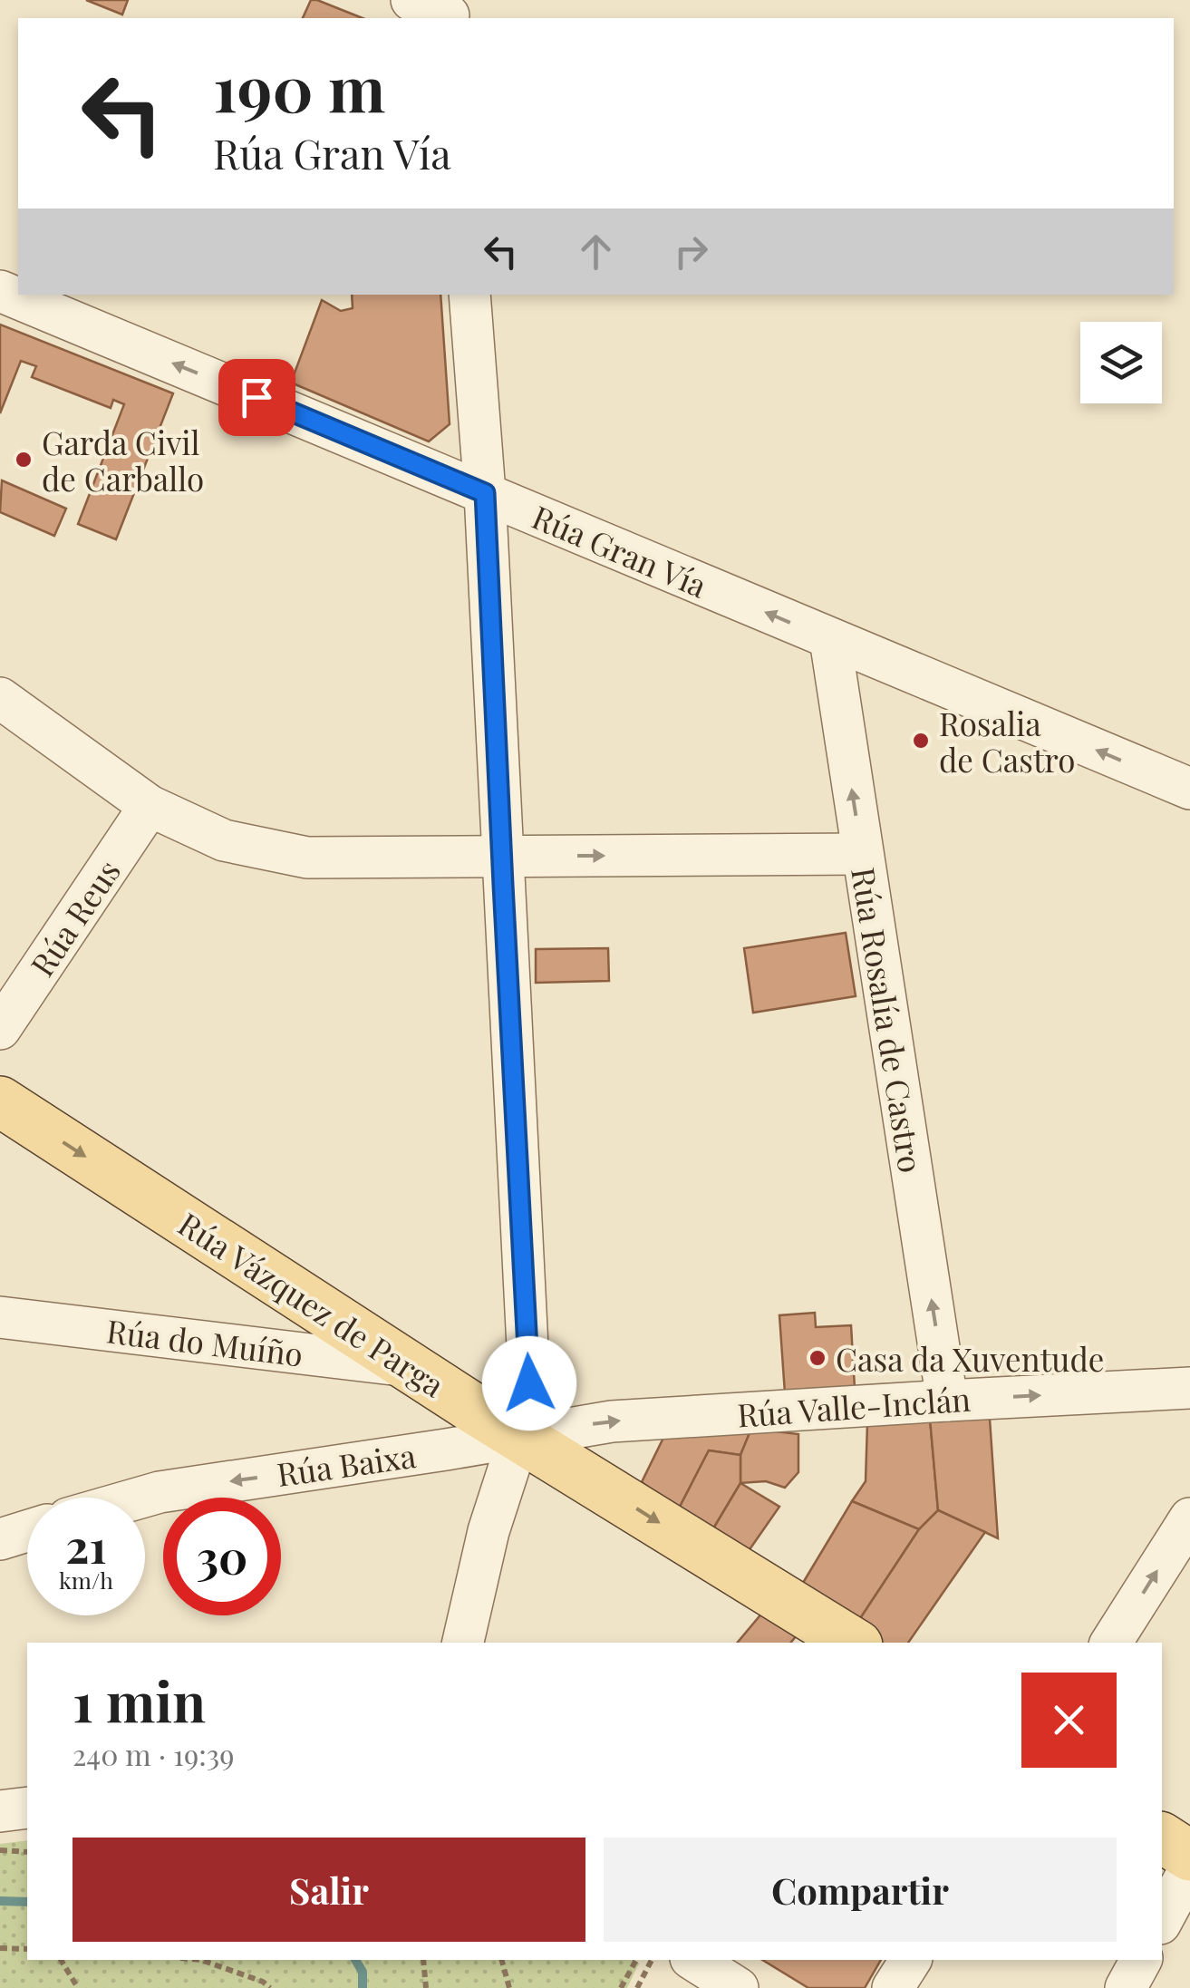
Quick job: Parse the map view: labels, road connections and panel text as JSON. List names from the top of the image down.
{
  "streets": {
    "main road": ["Rúa Vázquez de Parga"],
    "street": [
      "Rúa Gran Vía",
      "Rúa Reus",
      "Rúa Rosalía de Castro",
      "Rúa do Muíño",
      "Rúa Valle-Inclán",
      "Rúa Baixa"
    ]
  },
  "crossings": [
    ["Rúa Gran Vía", "Rúa Rosalía de Castro"],
    ["Rúa Rosalía de Castro", "Rúa Valle-Inclán"],
    ["Rúa Vázquez de Parga", "Rúa do Muíño"],
    ["Rúa Vázquez de Parga", "Rúa Valle-Inclán"],
    ["Rúa Vázquez de Parga", "Rúa Baixa"],
    ["Rúa Valle-Inclán", "Rúa Baixa"]
  ],
  "one_way": ["Rúa Vázquez de Parga", "Rúa Valle-Inclán", "Rúa Baixa"],
  "places": ["Garda Civil de Carballo", "Rosalia de Castro", "Casa da Xuventude"],
  "page": {
    "turn": ["190 m", "Rúa Gran Vía"],
    "speed": "21 km/h",
    "limit": "30",
    "heading": ["1 min", "240 m · 19:39"],
    "buttons": ["Salir", "Compartir"]
  }
}
